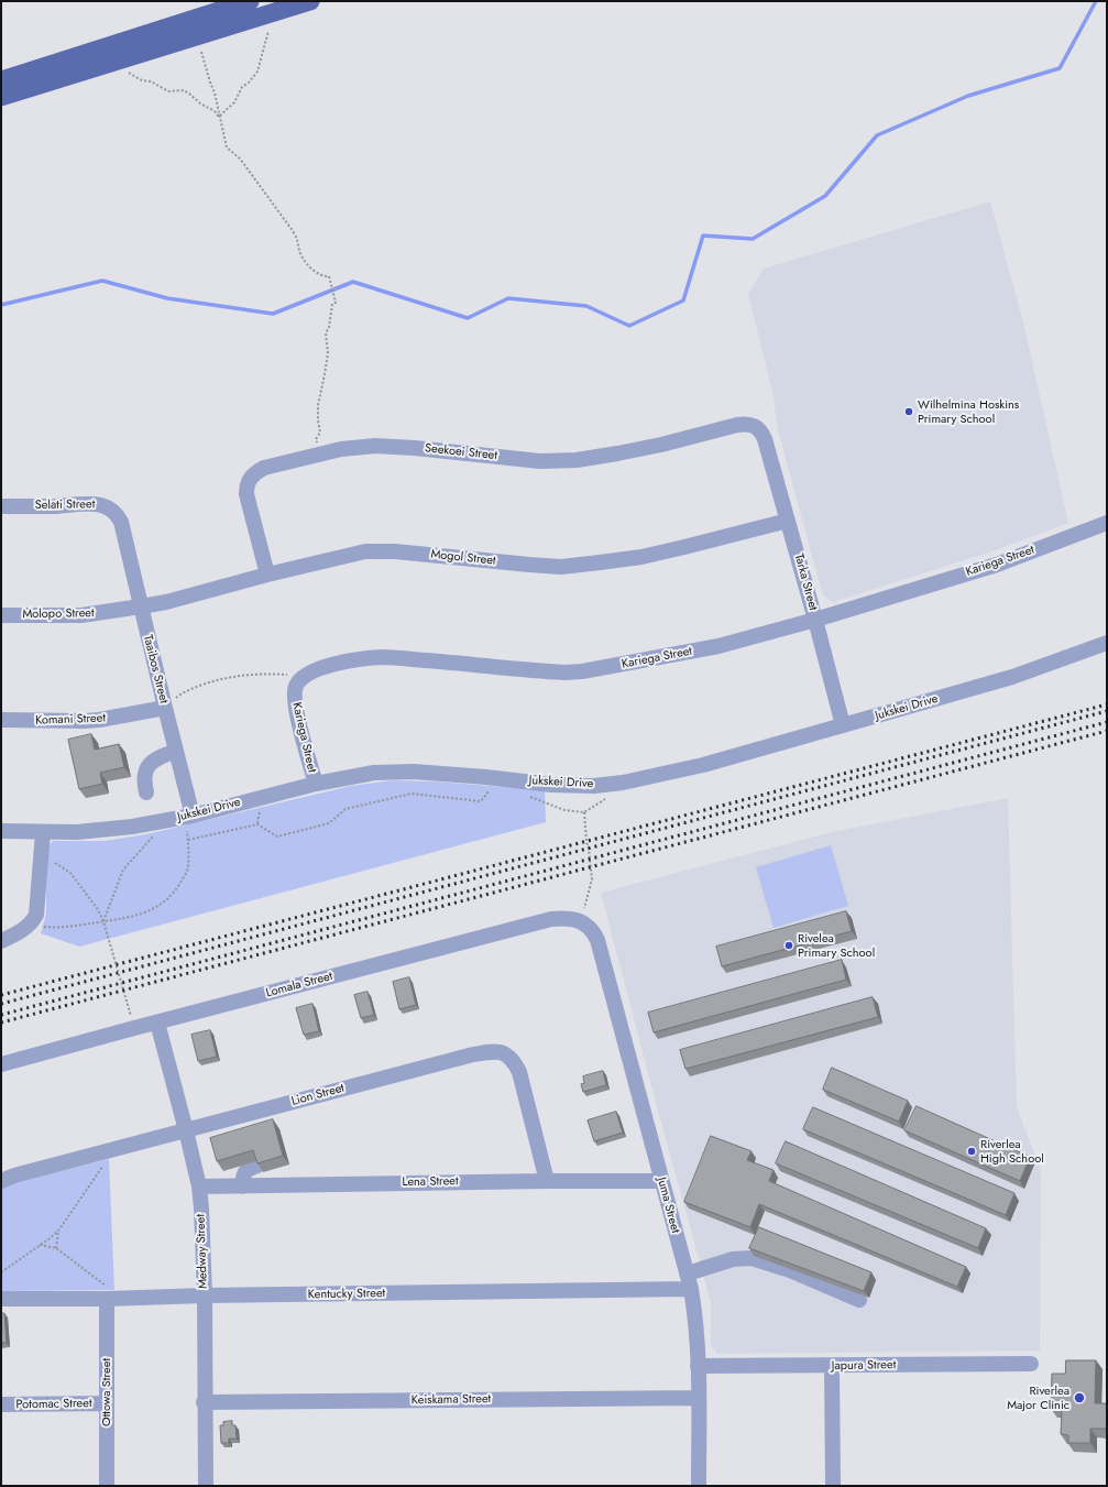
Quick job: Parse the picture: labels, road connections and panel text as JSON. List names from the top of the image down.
{
  "streets": {
    "street": [
      "Seekoei Street",
      "Selati Street",
      "Mogol Street",
      "Kariega Street",
      "Tarka Street",
      "Molopo Street",
      "Taaibos Street",
      "Jukskei Drive",
      "Komani Street",
      "Lomala Street",
      "Lion Street",
      "Lena Street",
      "Juma Street",
      "Medway Street",
      "Kentucky Street",
      "Japura Street",
      "Ottowa Street",
      "Keiskama Street",
      "Potomac Street"
    ]
  },
  "crossings": [
    ["Seekoei Street", "Mogol Street"],
    ["Seekoei Street", "Tarka Street"],
    ["Selati Street", "Taaibos Street"],
    ["Mogol Street", "Tarka Street"],
    ["Mogol Street", "Molopo Street"],
    ["Mogol Street", "Taaibos Street"],
    ["Kariega Street", "Tarka Street"],
    ["Kariega Street", "Jukskei Drive"],
    ["Tarka Street", "Jukskei Drive"],
    ["Molopo Street", "Taaibos Street"],
    ["Taaibos Street", "Jukskei Drive"],
    ["Taaibos Street", "Komani Street"],
    ["Lomala Street", "Juma Street"],
    ["Lomala Street", "Medway Street"],
    ["Lion Street", "Lena Street"],
    ["Lion Street", "Medway Street"],
    ["Lena Street", "Juma Street"],
    ["Lena Street", "Medway Street"],
    ["Juma Street", "Kentucky Street"],
    ["Juma Street", "Japura Street"],
    ["Juma Street", "Keiskama Street"],
    ["Medway Street", "Kentucky Street"],
    ["Medway Street", "Keiskama Street"],
    ["Kentucky Street", "Ottowa Street"],
    ["Ottowa Street", "Potomac Street"]
  ],
  "places": [
    "Wilhelmina Hoskins Primary School",
    "Rivelea Primary School",
    "Riverlea High School",
    "Riverlea Major Clinic"
  ]
}
